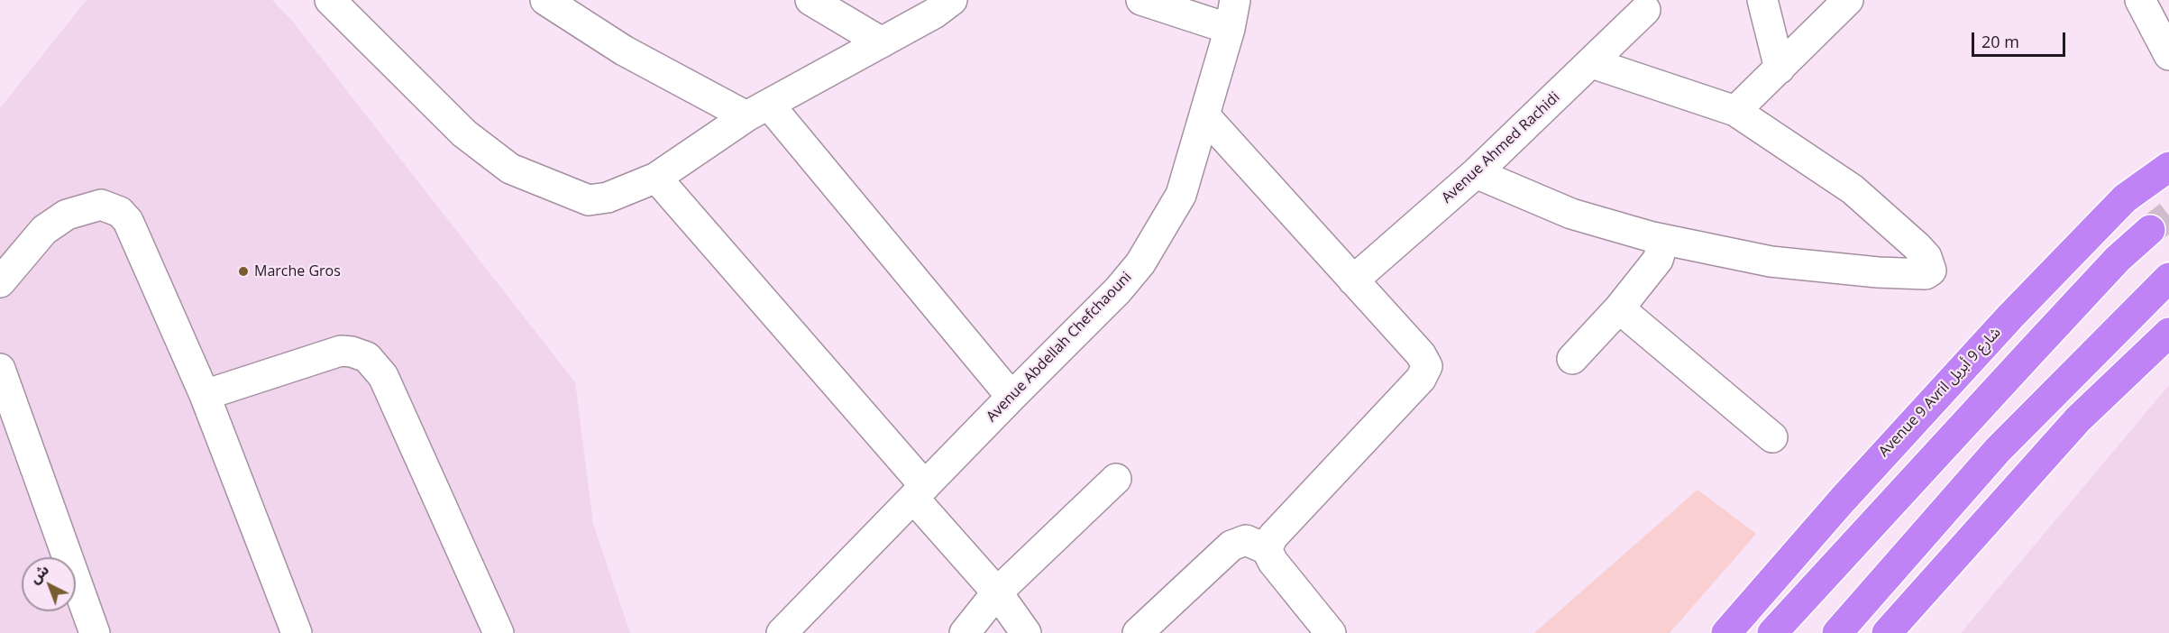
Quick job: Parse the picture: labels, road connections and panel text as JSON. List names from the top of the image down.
{
  "streets": {
    "highway": ["Avenue 9 Avril شارع 9 أبريل"],
    "street": ["Avenue Ahmed Rachidi", "Avenue Abdellah Chefchaouni"]
  },
  "places": ["Marche Gros"],
  "scale_bar": "20 m",
  "north": "top left"
}
